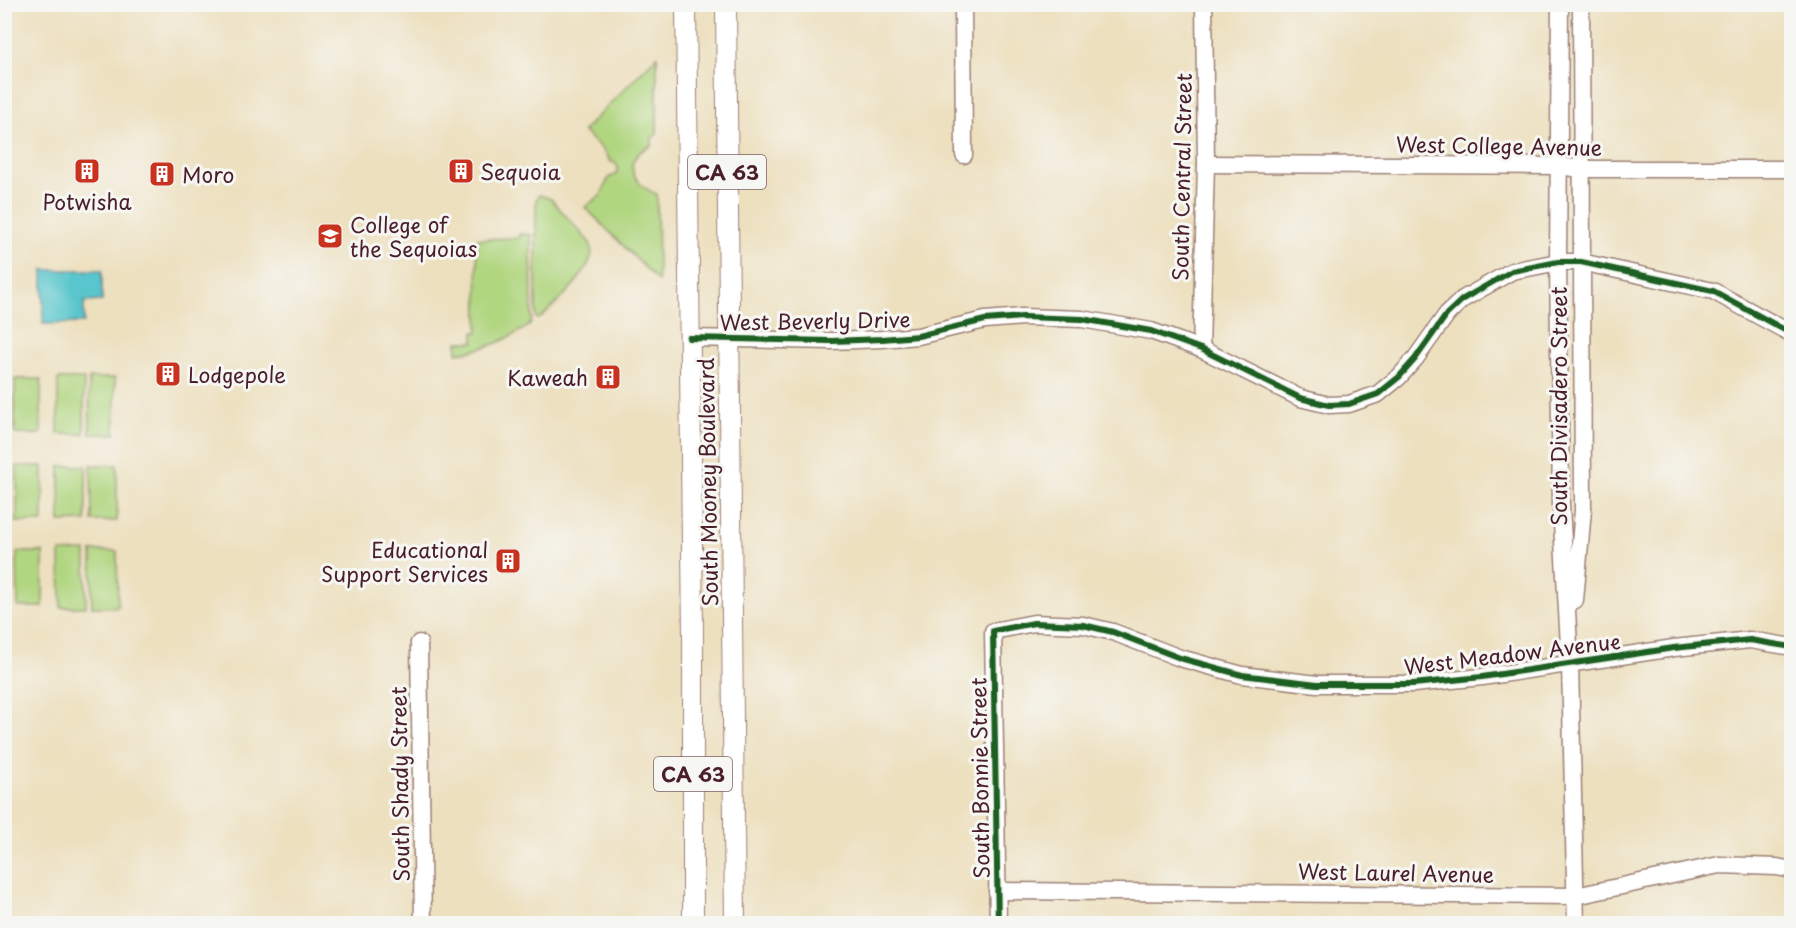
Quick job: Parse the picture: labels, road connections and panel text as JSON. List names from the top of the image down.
{
  "streets": {
    "main road": ["CA 63", "South Mooney Boulevard"],
    "street": [
      "West College Avenue",
      "South Central Street",
      "West Beverly Drive",
      "South Divisadero Street",
      "West Meadow Avenue",
      "South Bonnie Street",
      "South Shady Street",
      "West Laurel Avenue"
    ]
  },
  "crossings": [
    ["West College Avenue", "South Central Street"],
    ["West College Avenue", "South Divisadero Street"],
    ["South Central Street", "West Beverly Drive"],
    ["West Beverly Drive", "South Divisadero Street"],
    ["West Beverly Drive", "South Mooney Boulevard"],
    ["South Divisadero Street", "West Meadow Avenue"],
    ["South Divisadero Street", "West Laurel Avenue"],
    ["West Meadow Avenue", "South Bonnie Street"],
    ["South Bonnie Street", "West Laurel Avenue"]
  ],
  "places": {
    "building": [
      "Potwisha",
      "Sequoia",
      "Moro",
      "Lodgepole",
      "Kaweah",
      "Educational Support Services"
    ],
    "school or university": ["College of the Sequoias"]
  }
}
